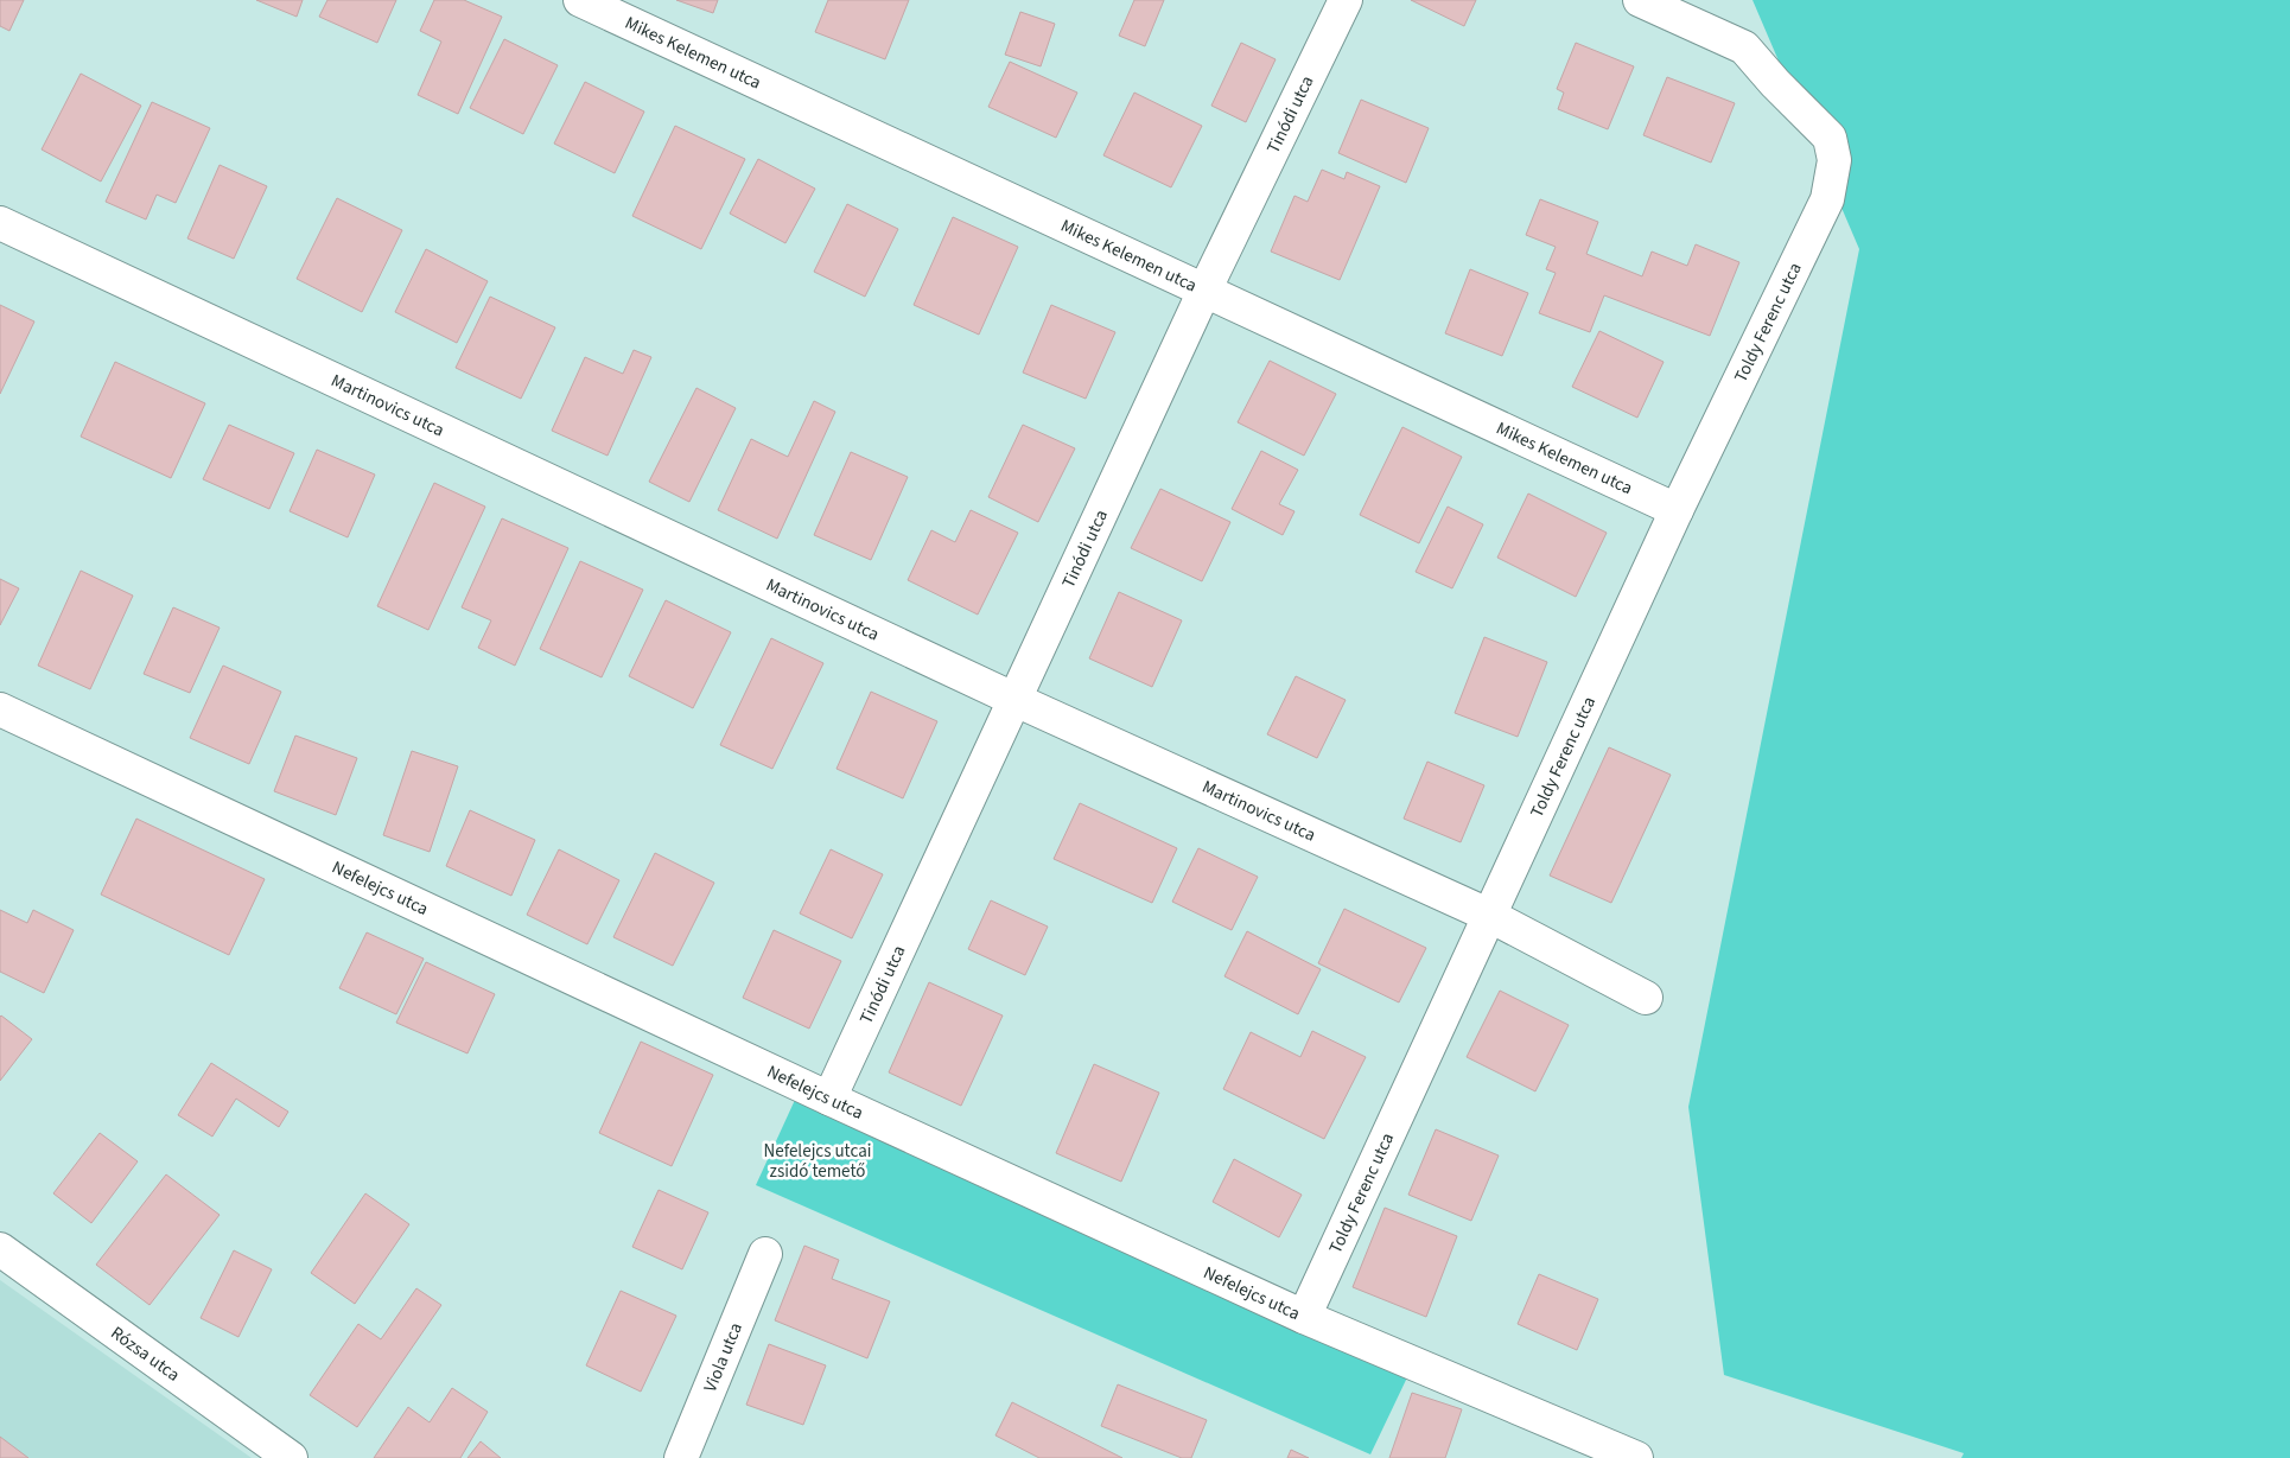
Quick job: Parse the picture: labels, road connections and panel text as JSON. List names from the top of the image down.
{
  "streets": {
    "street": [
      "Mikes Kelemen utca",
      "Tinódi utca",
      "Toldy Ferenc utca",
      "Martinovics utca",
      "Nefelejcs utca",
      "Rózsa utca",
      "Viola utca"
    ]
  },
  "crossings": [
    ["Mikes Kelemen utca", "Tinódi utca"],
    ["Mikes Kelemen utca", "Toldy Ferenc utca"],
    ["Tinódi utca", "Martinovics utca"],
    ["Tinódi utca", "Nefelejcs utca"],
    ["Toldy Ferenc utca", "Martinovics utca"],
    ["Toldy Ferenc utca", "Nefelejcs utca"]
  ],
  "parks": ["Nefelejcs utcai zsidó temető"]
}
